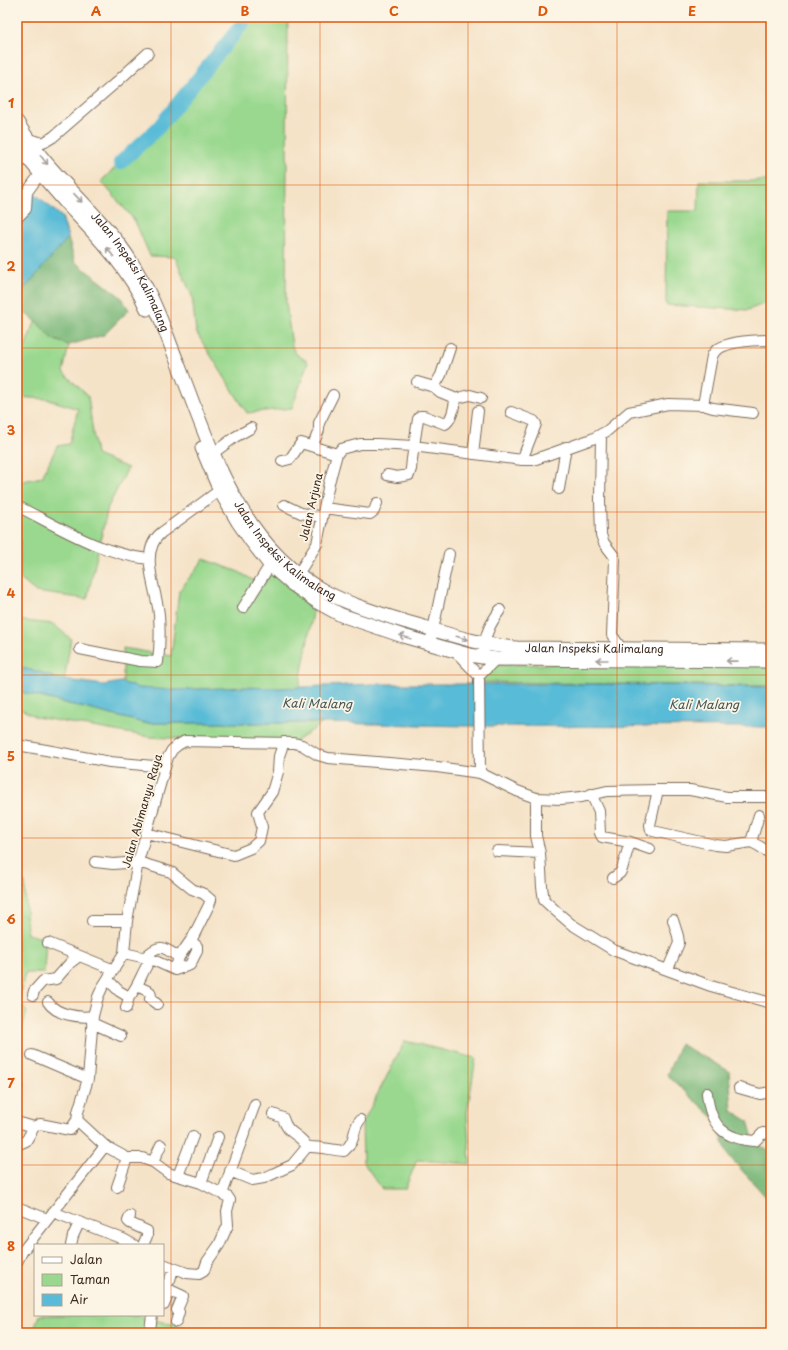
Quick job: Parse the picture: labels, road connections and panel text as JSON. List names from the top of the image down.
{
  "streets": {
    "main road": ["Jalan Inspeksi Kalimalang"],
    "street": ["Jalan Arjuna", "Jalan Abimanyu Raya"]
  },
  "crossings": [
    ["Jalan Inspeksi Kalimalang", "Jalan Arjuna"]
  ],
  "water": ["Kali Malang"],
  "legend": ["Jalan", "Taman", "Air"],
  "grid": {
    "columns": [
      "A",
      "B",
      "C",
      "D",
      "E"
    ],
    "rows": [
      "1",
      "2",
      "3",
      "4",
      "5",
      "6",
      "7",
      "8"
    ]
  }
}
